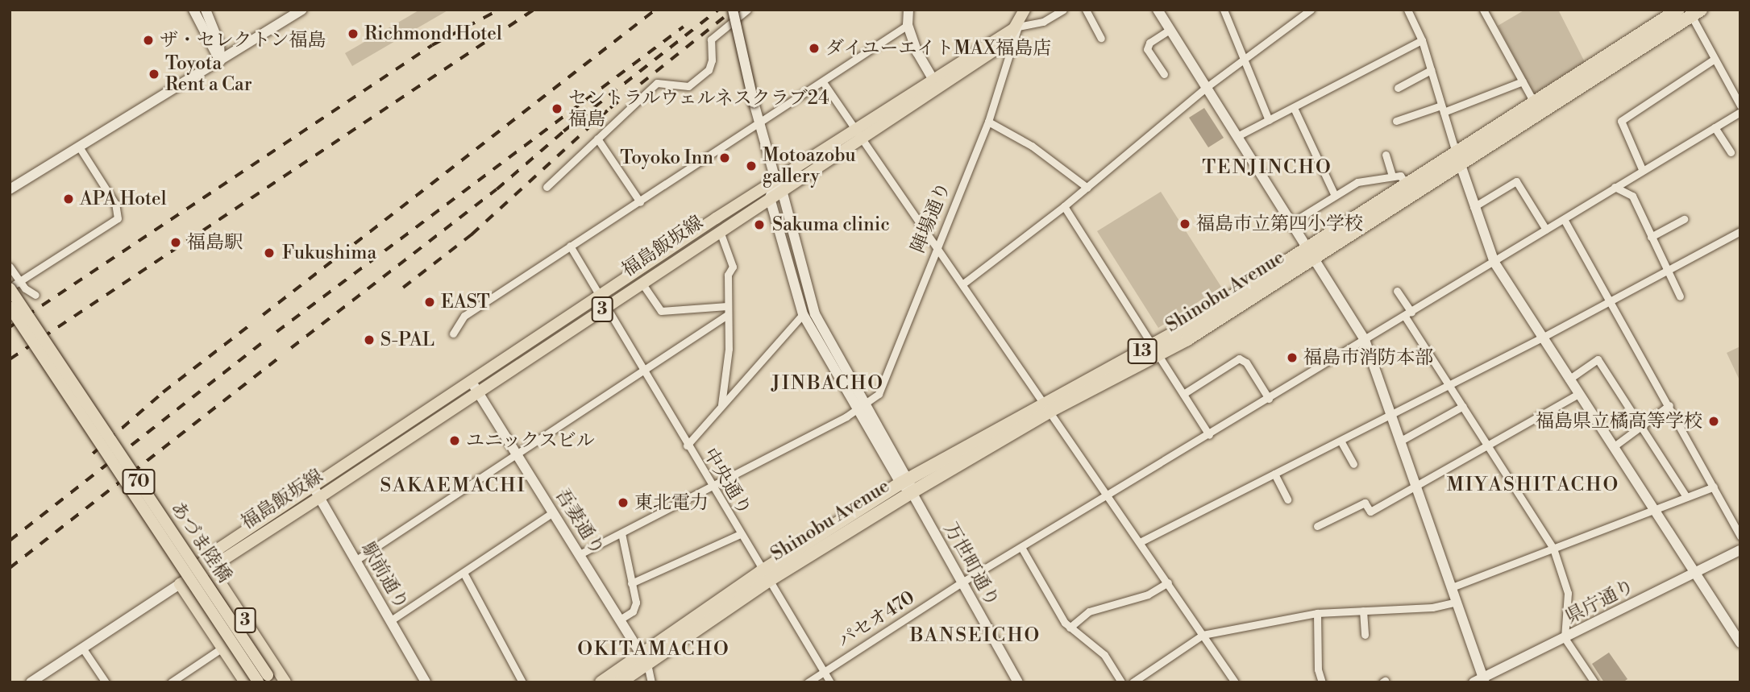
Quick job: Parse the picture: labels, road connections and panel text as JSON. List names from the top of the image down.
{
  "streets": {
    "highway": ["Shinobu Avenue", "13"],
    "main road": [
      "福島飯坂線",
      "3",
      "70",
      "あづま陸橋"
    ],
    "street": [
      "陣場通り",
      "中央通り",
      "吾妻通り",
      "万世町通り",
      "駅前通り",
      "県庁通り",
      "パセオ470"
    ]
  },
  "crossings": [
    ["陣場通り", "3"],
    ["陣場通り", "中央通り"],
    ["陣場通り", "吾妻通り"],
    ["福島飯坂線", "3"],
    ["福島飯坂線", "中央通り"],
    ["福島飯坂線", "吾妻通り"],
    ["福島飯坂線", "駅前通り"],
    ["Shinobu Avenue", "中央通り"],
    ["Shinobu Avenue", "吾妻通り"],
    ["Shinobu Avenue", "万世町通り"],
    ["中央通り", "パセオ470"],
    ["万世町通り", "パセオ470"]
  ],
  "districts": [
    "TENJINCHO",
    "JINBACHO",
    "MIYASHITACHO",
    "SAKAEMACHI",
    "BANSEICHO",
    "OKITAMACHO"
  ],
  "places": [
    "Richmond Hotel",
    "ザ・セレクトン福島",
    "ダイユーエイトMAX福島店",
    "Toyota Rent a Car",
    "セントラルウェルネスクラブ24 福島",
    "Toyoko Inn",
    "Motoazobu gallery",
    "APA Hotel",
    "福島市立第四小学校",
    "Sakuma clinic",
    "福島駅",
    "Fukushima",
    "EAST",
    "S-PAL",
    "福島市消防本部",
    "福島県立橘高等学校",
    "ユニックスビル",
    "東北電力"
  ]
}
